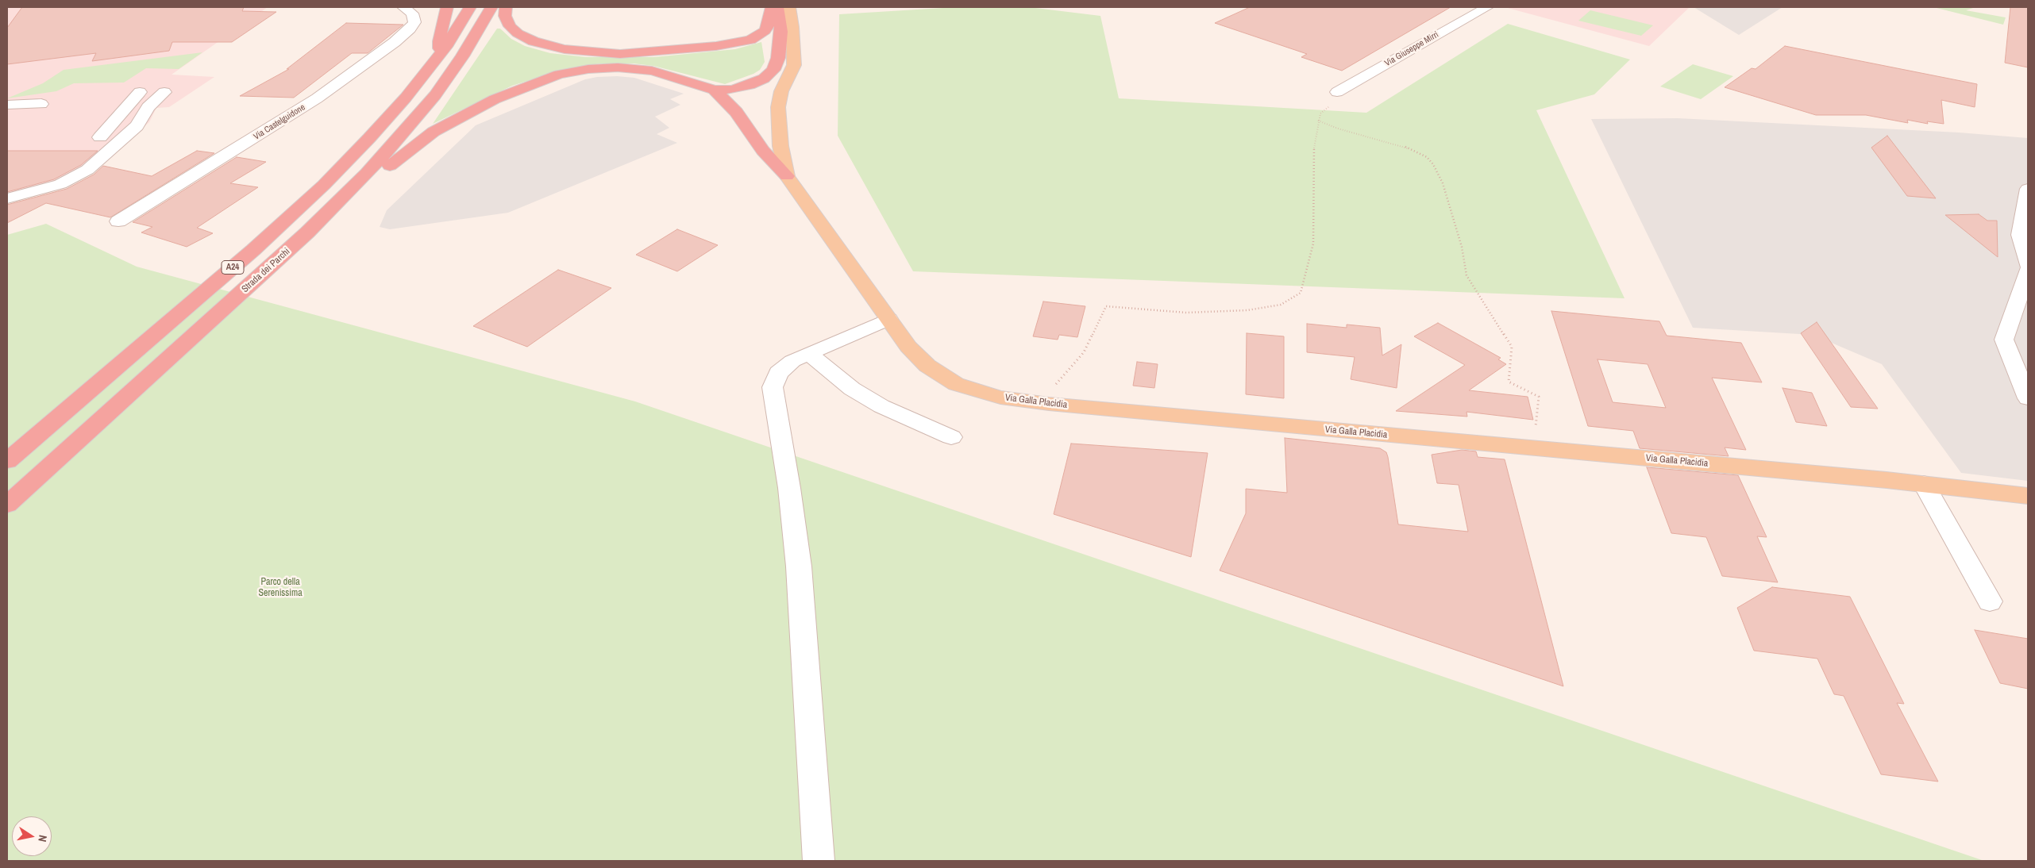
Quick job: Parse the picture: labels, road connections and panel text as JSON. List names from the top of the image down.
{
  "streets": {
    "highway": ["A24", "Strada dei Parchi"],
    "main road": ["Via Galla Placidia"],
    "street": ["Via Giuseppe Mirri", "Via Castelguidone"]
  },
  "parks": ["Parco della Serenissima"],
  "north": "right"
}
